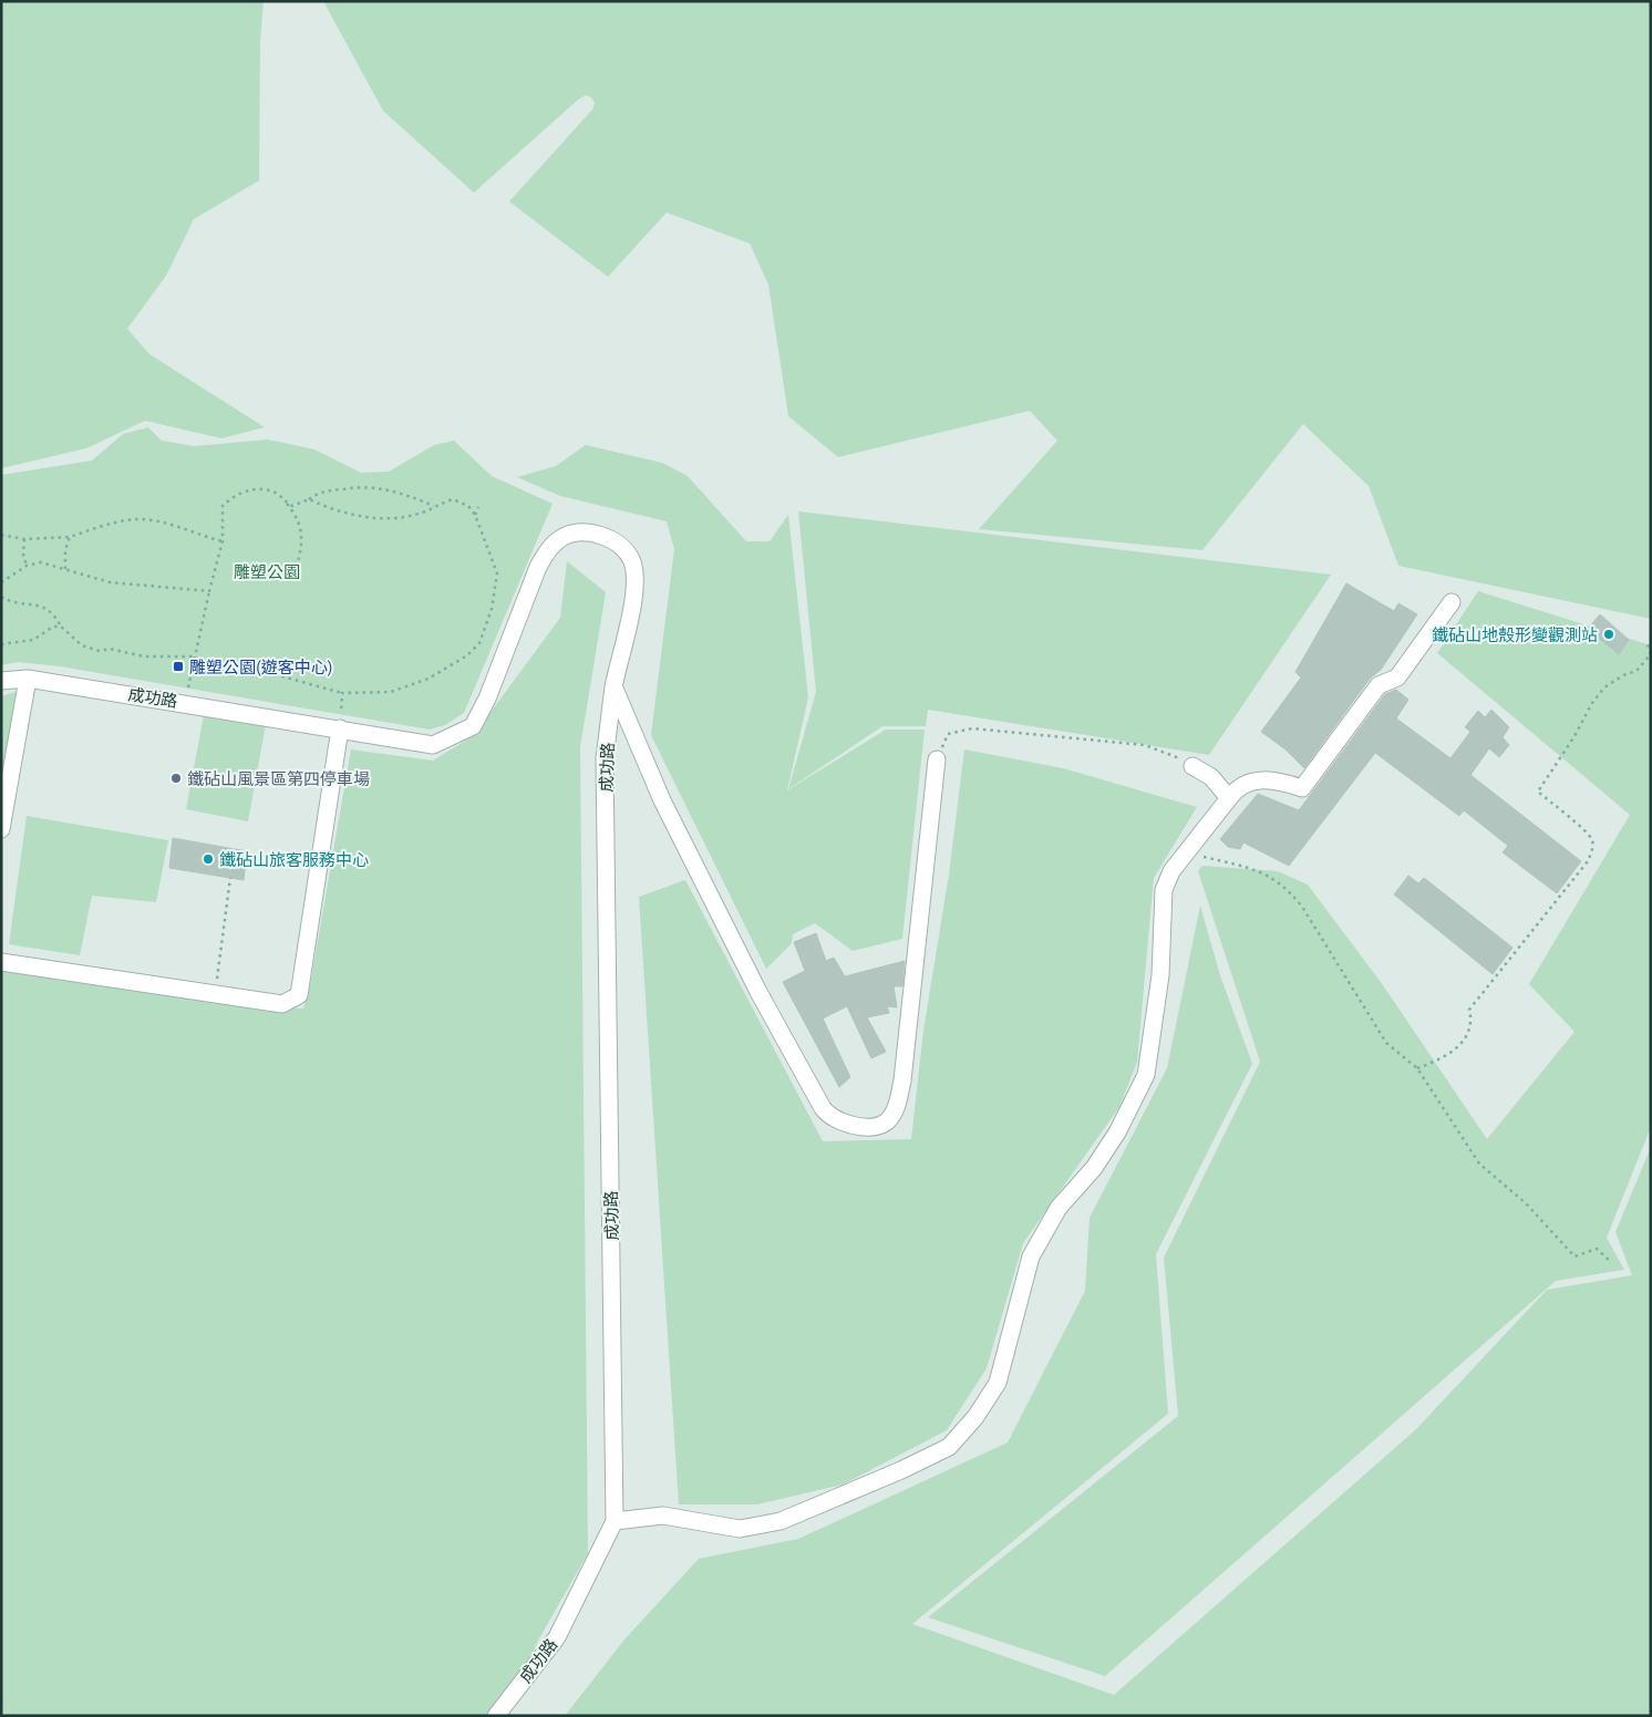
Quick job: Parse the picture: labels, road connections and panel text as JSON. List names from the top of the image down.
{
  "streets": {
    "street": ["成功路"]
  },
  "parks": ["雕塑公園"],
  "places": {
    "other": ["鐵砧山地殼形變觀測站", "鐵砧山風景區第四停車場", "鐵砧山旅客服務中心"],
    "transit": ["雕塑公園(遊客中心)"]
  }
}
